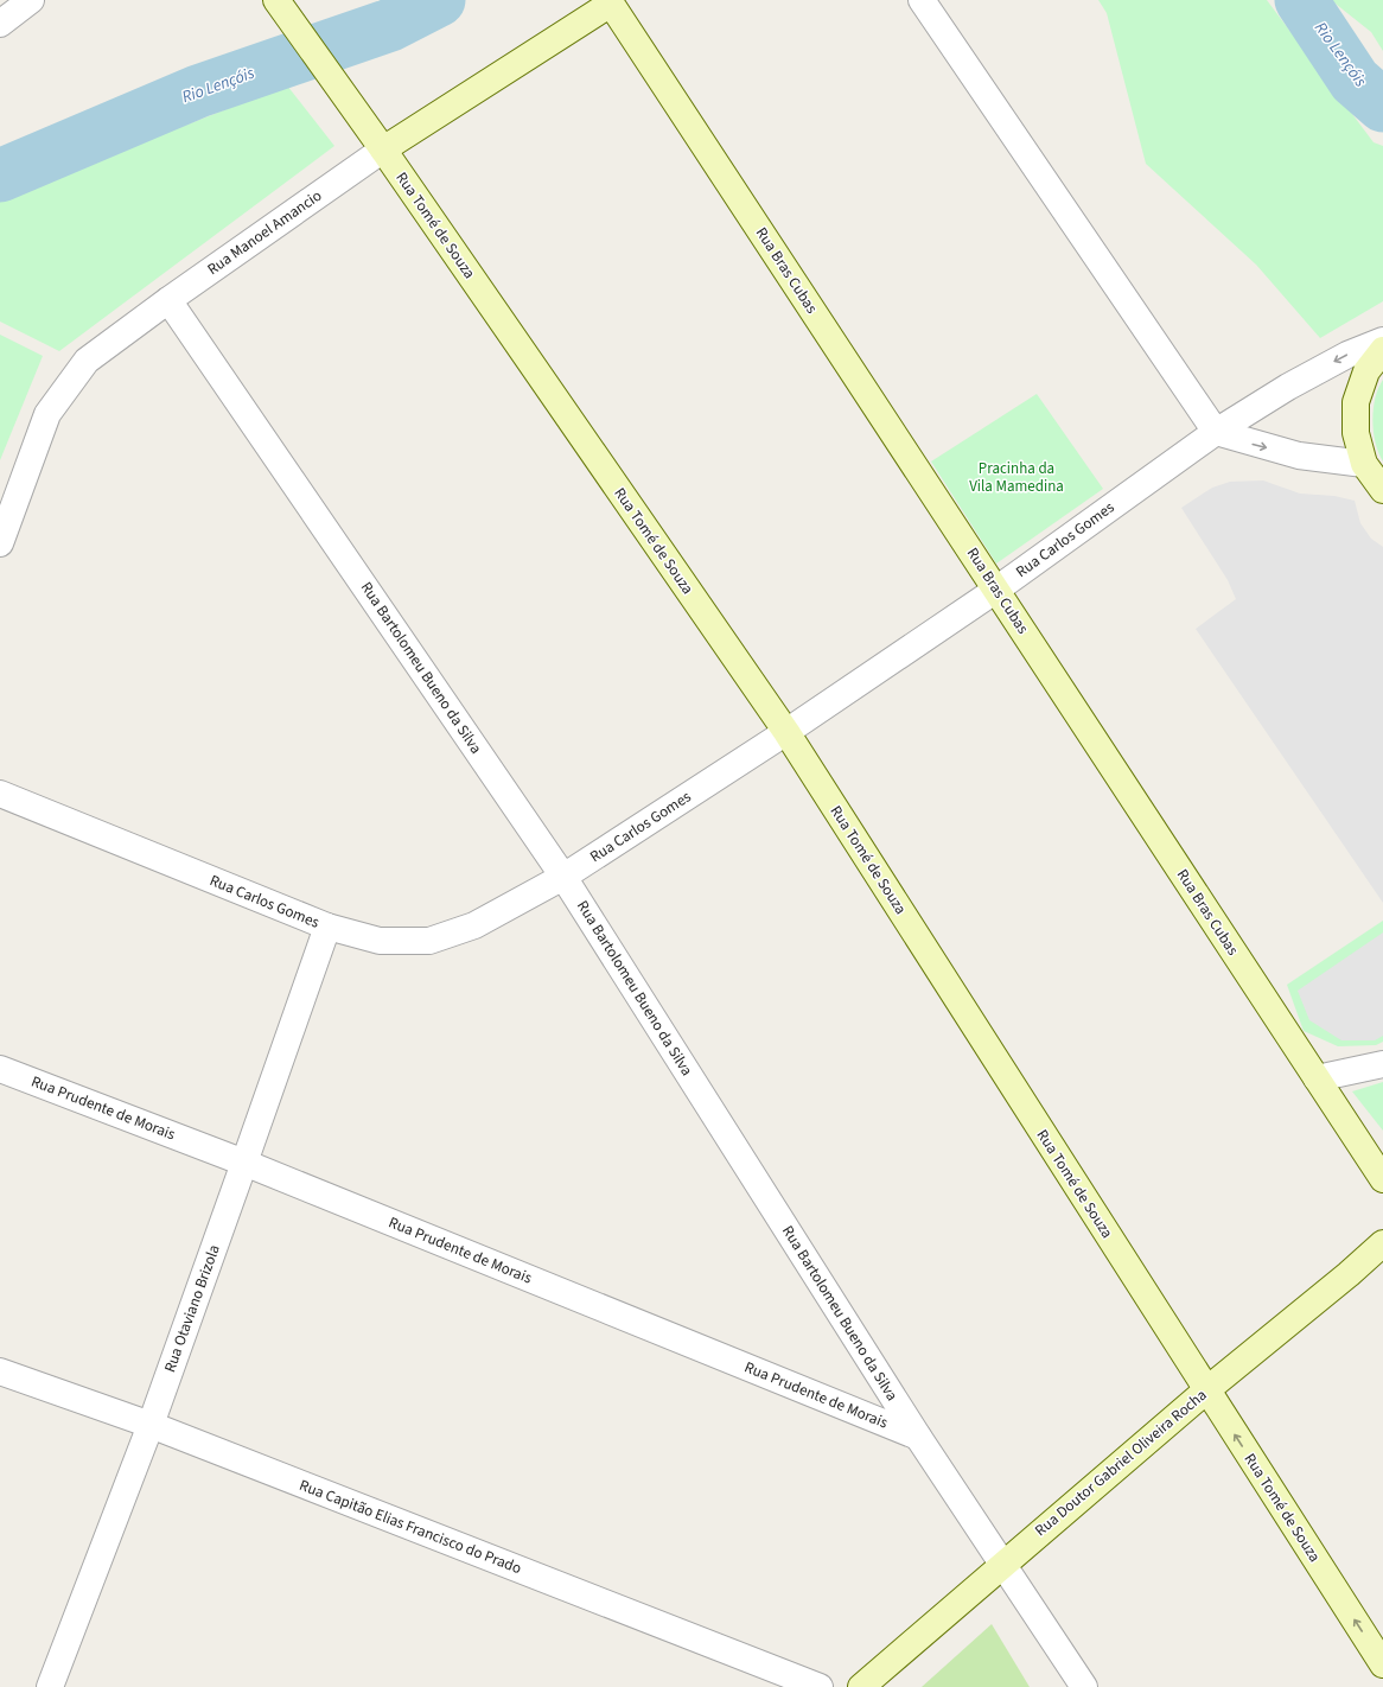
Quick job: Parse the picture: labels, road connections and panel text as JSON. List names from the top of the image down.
{
  "streets": {
    "street": [
      "Rua Tomé de Souza",
      "Rua Manoel Amancio",
      "Rua Bras Cubas",
      "Rua Carlos Gomes",
      "Rua Bartolomeu Bueno da Silva",
      "Rua Prudente de Morais",
      "Rua Otaviano Brizola",
      "Rua Doutor Gabriel Oliveira Rocha",
      "Rua Capitão Elias Francisco do Prado"
    ]
  },
  "crossings": [
    ["Rua Tomé de Souza", "Rua Manoel Amancio"],
    ["Rua Tomé de Souza", "Rua Carlos Gomes"],
    ["Rua Tomé de Souza", "Rua Doutor Gabriel Oliveira Rocha"],
    ["Rua Manoel Amancio", "Rua Bras Cubas"],
    ["Rua Manoel Amancio", "Rua Bartolomeu Bueno da Silva"],
    ["Rua Bras Cubas", "Rua Carlos Gomes"],
    ["Rua Carlos Gomes", "Rua Bartolomeu Bueno da Silva"],
    ["Rua Carlos Gomes", "Rua Otaviano Brizola"],
    ["Rua Bartolomeu Bueno da Silva", "Rua Prudente de Morais"],
    ["Rua Bartolomeu Bueno da Silva", "Rua Doutor Gabriel Oliveira Rocha"],
    ["Rua Prudente de Morais", "Rua Otaviano Brizola"],
    ["Rua Otaviano Brizola", "Rua Capitão Elias Francisco do Prado"]
  ],
  "water": ["Rio Lençóis"],
  "parks": ["Pracinha da Vila Mamedina"]
}
